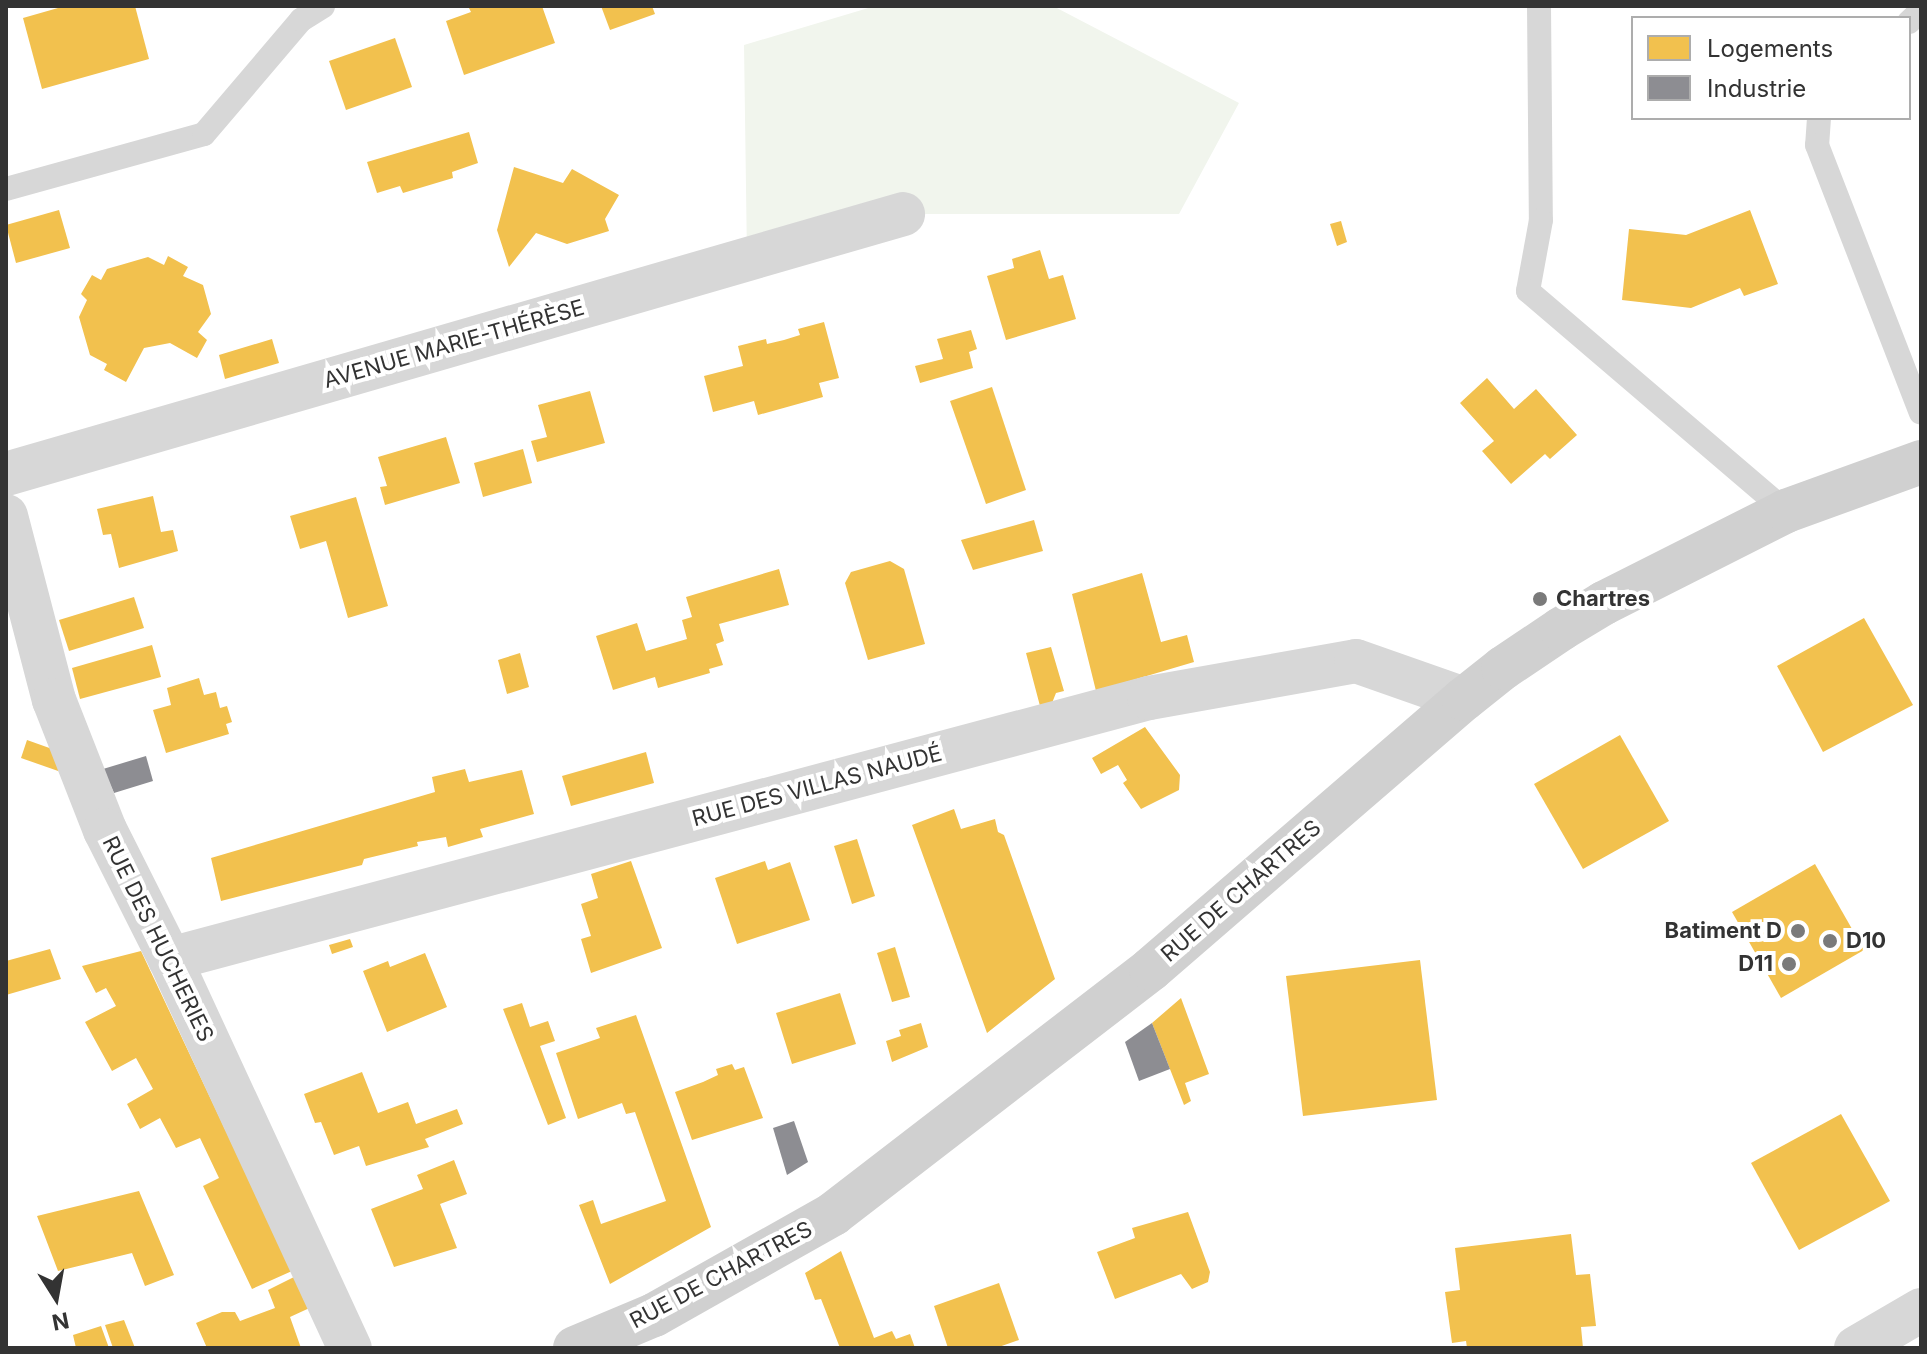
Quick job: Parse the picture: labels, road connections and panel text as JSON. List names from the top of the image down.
{
  "streets": {
    "main road": ["RUE DE CHARTRES"],
    "street": ["AVENUE MARIE-THÉRÈSE", "RUE DES VILLAS NAUDÉ", "RUE DES HUCHERIES"]
  },
  "crossings": [
    ["RUE DES VILLAS NAUDÉ", "RUE DE CHARTRES"],
    ["RUE DES VILLAS NAUDÉ", "RUE DES HUCHERIES"]
  ],
  "places": [
    "Chartres",
    "Batiment D",
    "D10",
    "D11"
  ],
  "legend": ["Logements", "Industrie"],
  "north": "bottom"
}
